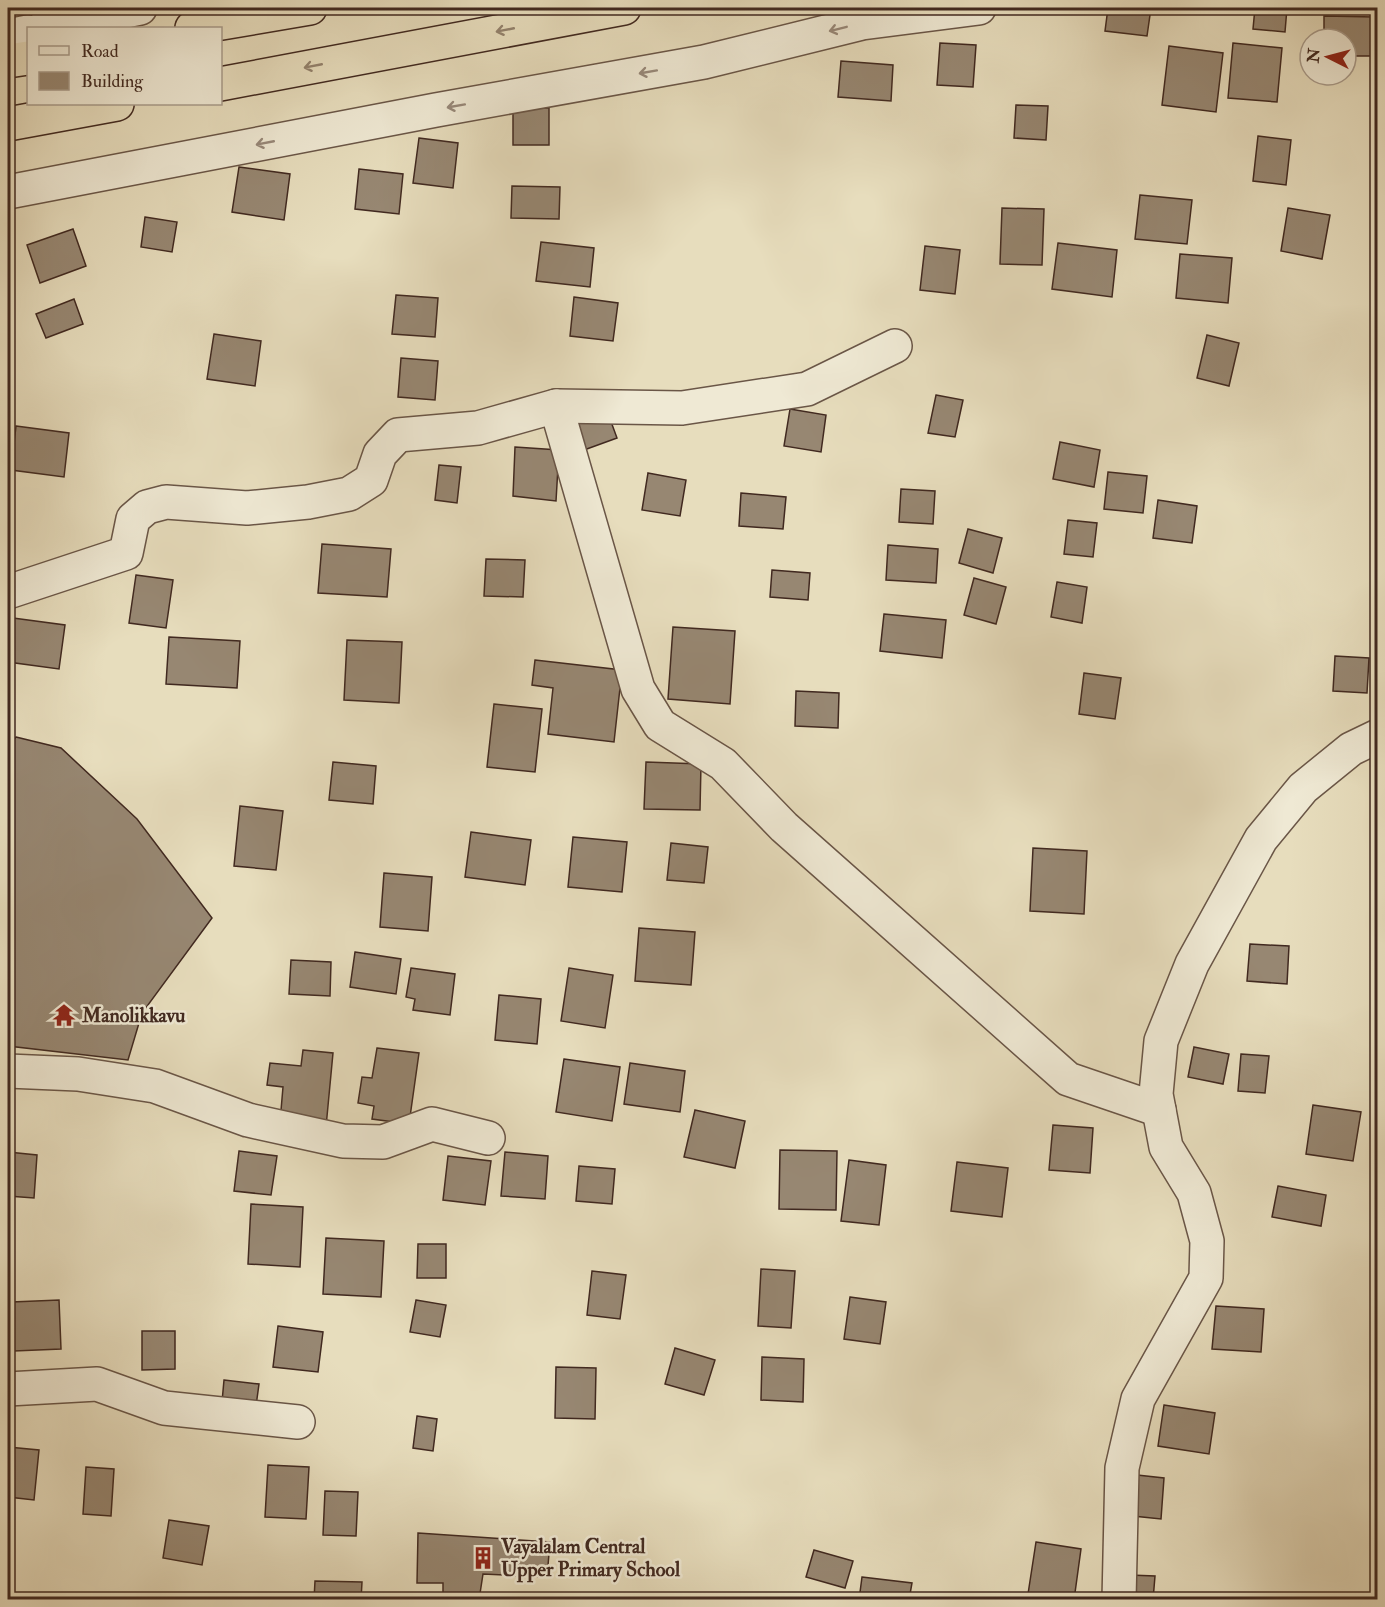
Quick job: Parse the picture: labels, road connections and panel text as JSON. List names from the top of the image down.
{
  "places": {
    "temple": ["Manolikkavu"],
    "building": ["Vayalalam Central Upper Primary School"]
  },
  "legend": ["Road", "Building"],
  "north": "left"
}
